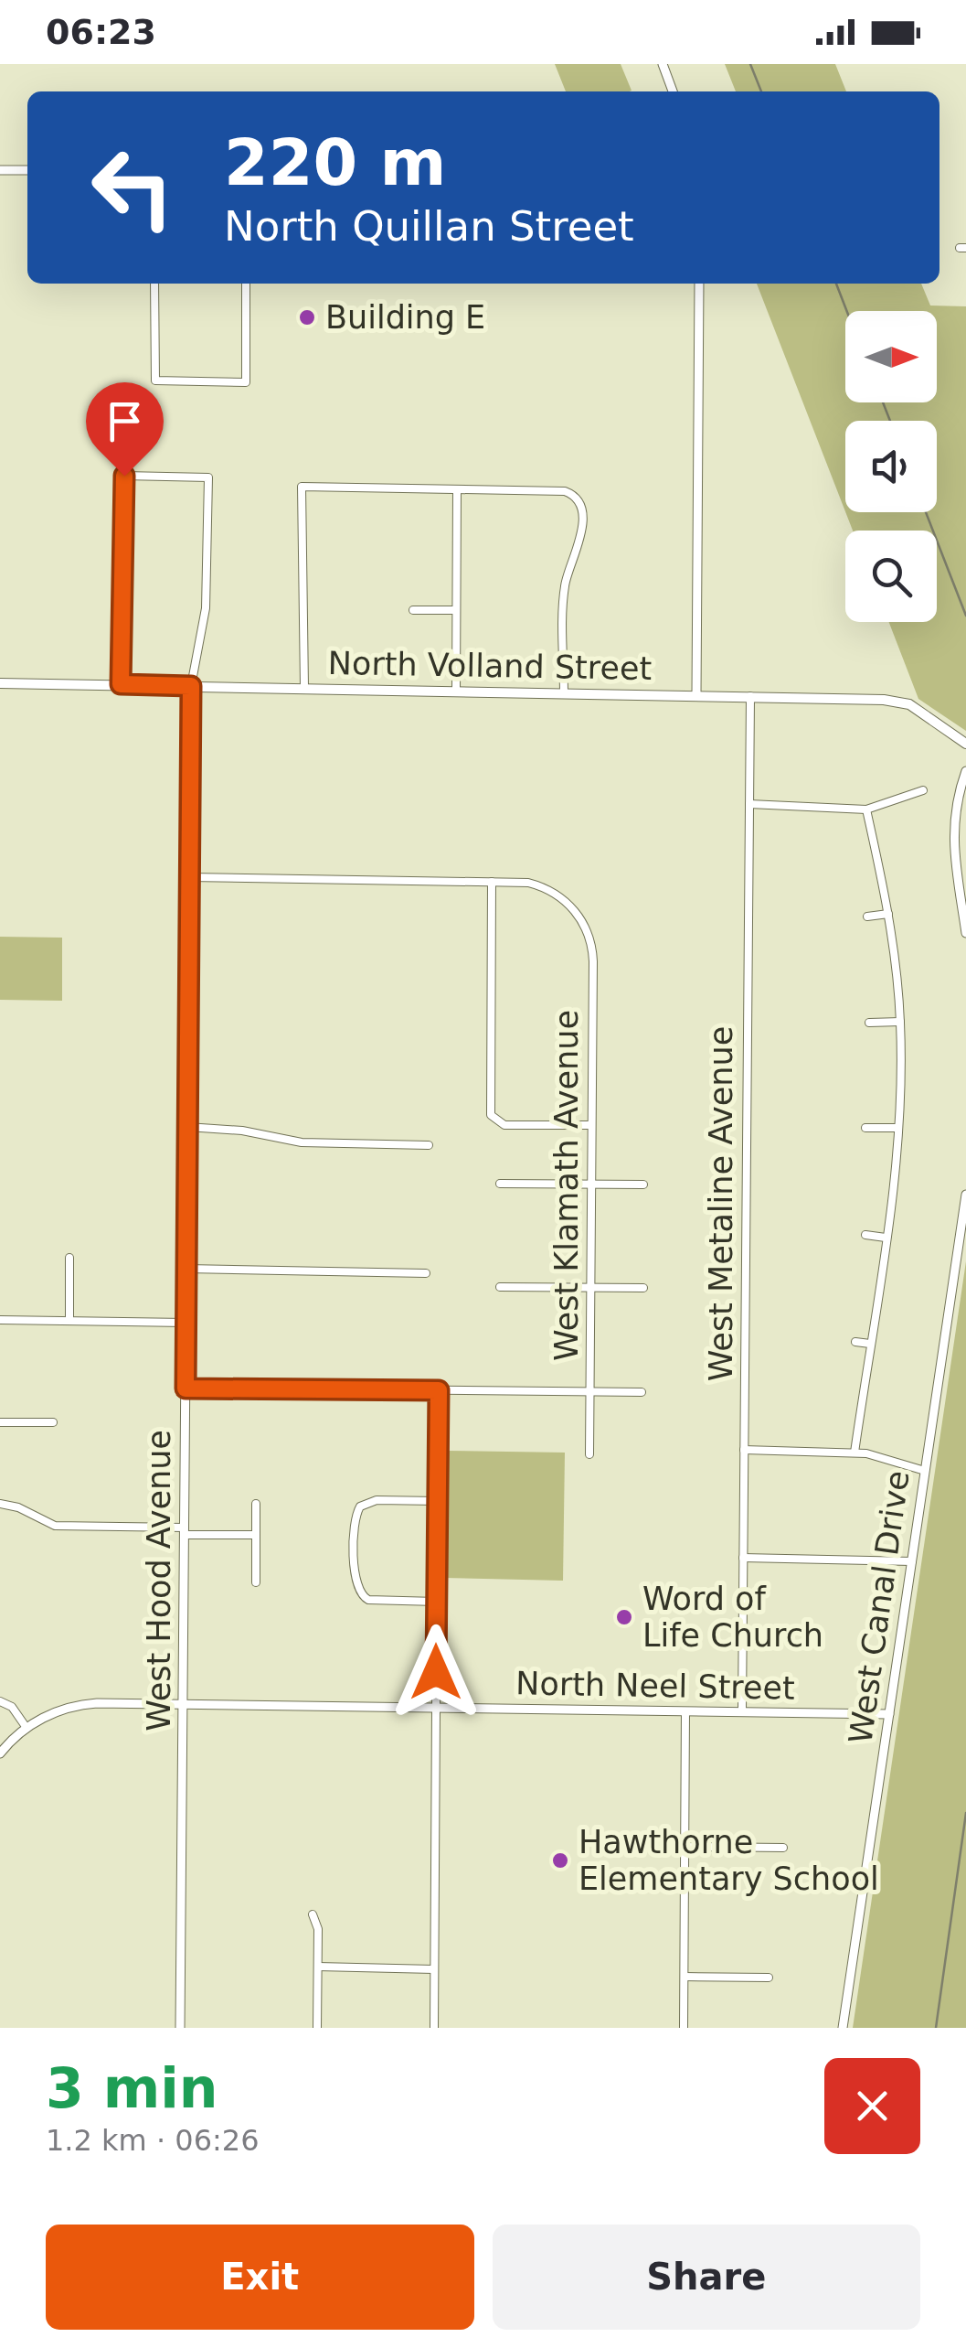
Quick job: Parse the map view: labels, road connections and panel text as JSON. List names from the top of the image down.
{
  "streets": {
    "main road": ["North Volland Street"],
    "street": [
      "West Klamath Avenue",
      "West Metaline Avenue",
      "West Hood Avenue",
      "West Canal Drive",
      "North Neel Street"
    ]
  },
  "crossings": [
    ["North Volland Street", "West Metaline Avenue"],
    ["North Volland Street", "West Hood Avenue"],
    ["West Metaline Avenue", "North Neel Street"],
    ["West Hood Avenue", "North Neel Street"],
    ["West Canal Drive", "North Neel Street"]
  ],
  "places": ["Building E", "Word of Life Church", "Hawthorne Elementary School"],
  "north": "right",
  "page": {
    "status": "06:23",
    "turn": ["220 m", "North Quillan Street"],
    "heading": ["3 min", "1.2 km · 06:26"],
    "buttons": ["Exit", "Share"]
  }
}
